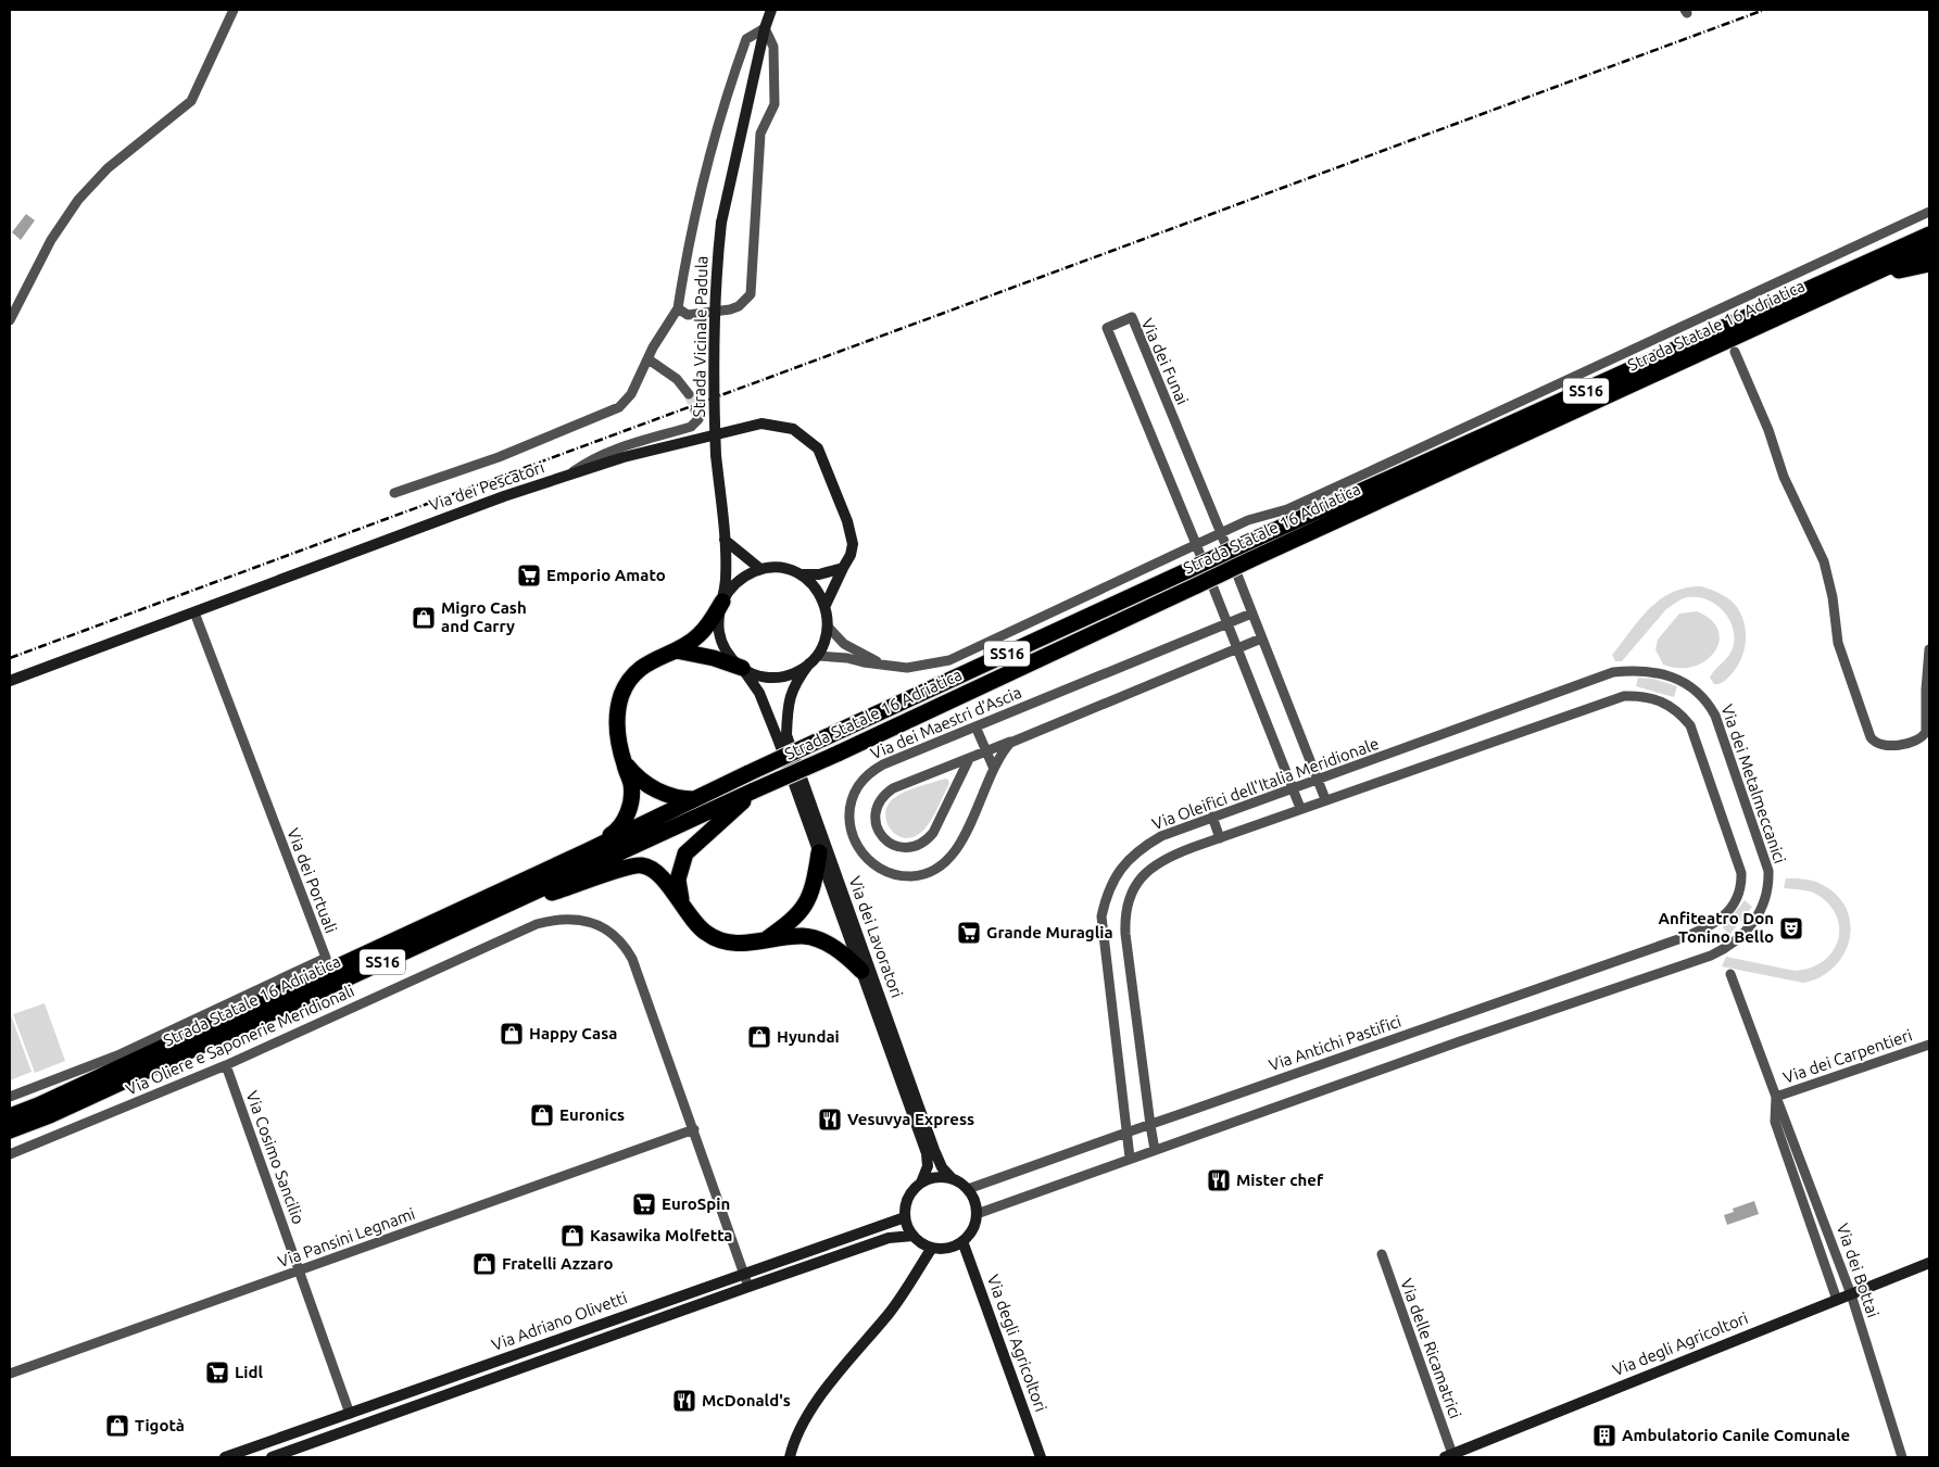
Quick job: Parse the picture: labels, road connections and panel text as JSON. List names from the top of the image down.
{
  "streets": {
    "highway": ["Strada Statale 16 Adriatica", "SS16"],
    "street": [
      "Strada Vicinale Padula",
      "Via dei Funai",
      "Via dei Pescatori",
      "Via dei Maestri d’Ascia",
      "Via Oleifici dell'Italia Meridionale",
      "Via dei Metalmeccanici",
      "Via dei Portuali",
      "Via dei Lavoratori",
      "Via Oliere e Saponerie Meridionali",
      "Via Antichi Pastifici",
      "Via dei Carpentieri",
      "Via Cosimo Sancilio",
      "Via Pansini Legnami",
      "Via dei Bottai",
      "Via Adriano Olivetti",
      "Via degli Agricoltori",
      "Via delle Ricamatrici"
    ]
  },
  "crossings": [
    ["Strada Statale 16 Adriatica", "SS16"],
    ["Strada Vicinale Padula", "Via dei Pescatori"],
    ["Strada Vicinale Padula", "Via dei Lavoratori"],
    ["Via dei Funai", "Via dei Maestri d’Ascia"],
    ["Via dei Funai", "Via Oleifici dell'Italia Meridionale"],
    ["Via dei Funai", "Via Antichi Pastifici"],
    ["Via dei Pescatori", "Via dei Portuali"],
    ["Via Oleifici dell'Italia Meridionale", "Via dei Metalmeccanici"],
    ["Via Oleifici dell'Italia Meridionale", "Via Antichi Pastifici"],
    ["Via Oliere e Saponerie Meridionali", "Via Cosimo Sancilio"],
    ["Via Oliere e Saponerie Meridionali", "Via Pansini Legnami"],
    ["Via Oliere e Saponerie Meridionali", "Via Adriano Olivetti"],
    ["Via Antichi Pastifici", "Via Adriano Olivetti"],
    ["Via Antichi Pastifici", "Via degli Agricoltori"],
    ["Via dei Carpentieri", "Via dei Bottai"],
    ["Via Cosimo Sancilio", "Via Pansini Legnami"],
    ["Via Cosimo Sancilio", "Via Adriano Olivetti"],
    ["Via dei Bottai", "Via degli Agricoltori"],
    ["Via Adriano Olivetti", "Via degli Agricoltori"],
    ["Via degli Agricoltori", "Via delle Ricamatrici"]
  ],
  "places": {
    "supermarket": [
      "Emporio Amato",
      "Grande Muraglia",
      "EuroSpin",
      "Lidl"
    ],
    "shop": [
      "Migro Cash and Carry",
      "Happy Casa",
      "Hyundai",
      "Euronics",
      "Kasawika Molfetta",
      "Fratelli Azzaro",
      "Tigotà"
    ],
    "theatre": ["Anfiteatro Don Tonino Bello"],
    "restaurant": ["Vesuvya Express", "Mister chef", "McDonald's"],
    "building": ["Ambulatorio Canile Comunale"]
  }
}
